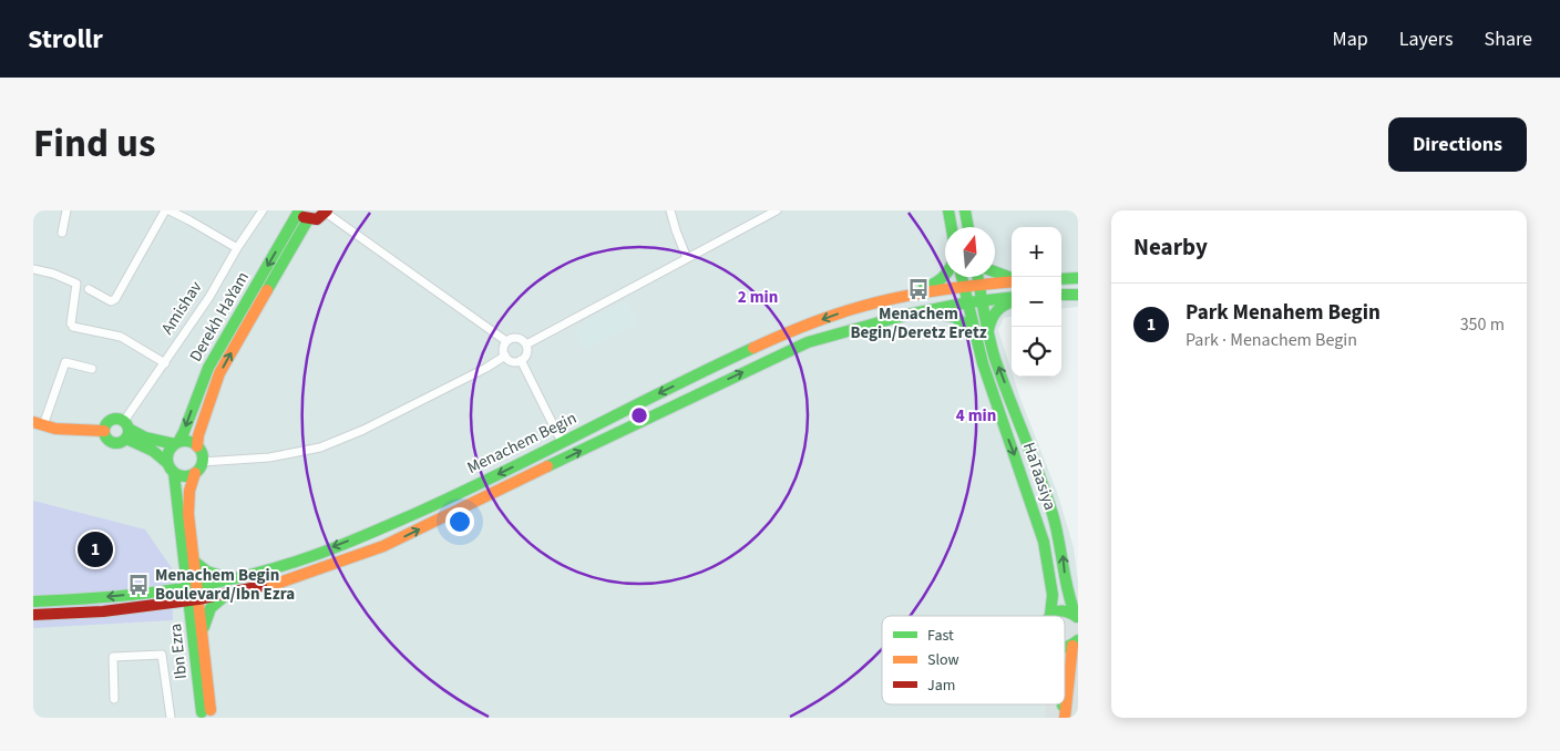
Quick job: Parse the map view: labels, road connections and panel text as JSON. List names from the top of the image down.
{
  "streets": {
    "main road": [
      "Derekh HaYam",
      "Menachem Begin",
      "HaTaasiya",
      "Ibn Ezra"
    ],
    "street": ["Amishav"]
  },
  "crossings": [
    ["Menachem Begin", "HaTaasiya"],
    ["Menachem Begin", "Ibn Ezra"]
  ],
  "places": {
    "bus stop": ["Menachem Begin/Deretz Eretz", "Menachem Begin Boulevard/Ibn Ezra"]
  },
  "legend": ["Fast", "Slow", "Jam"],
  "north": "top",
  "page": {
    "header": "Strollr",
    "nav": ["Map", "Layers", "Share"],
    "title": "Find us",
    "buttons": "Directions",
    "heading": "Nearby",
    "map_buttons": ["+", "−"],
    "list": [
      {
        "mark": "1",
        "name": "Park Menahem Begin",
        "note": "Park · Menachem Begin",
        "value": "350 m"
      }
    ],
    "pins": "1"
  },
  "rings": ["2 min", "4 min"]
}
